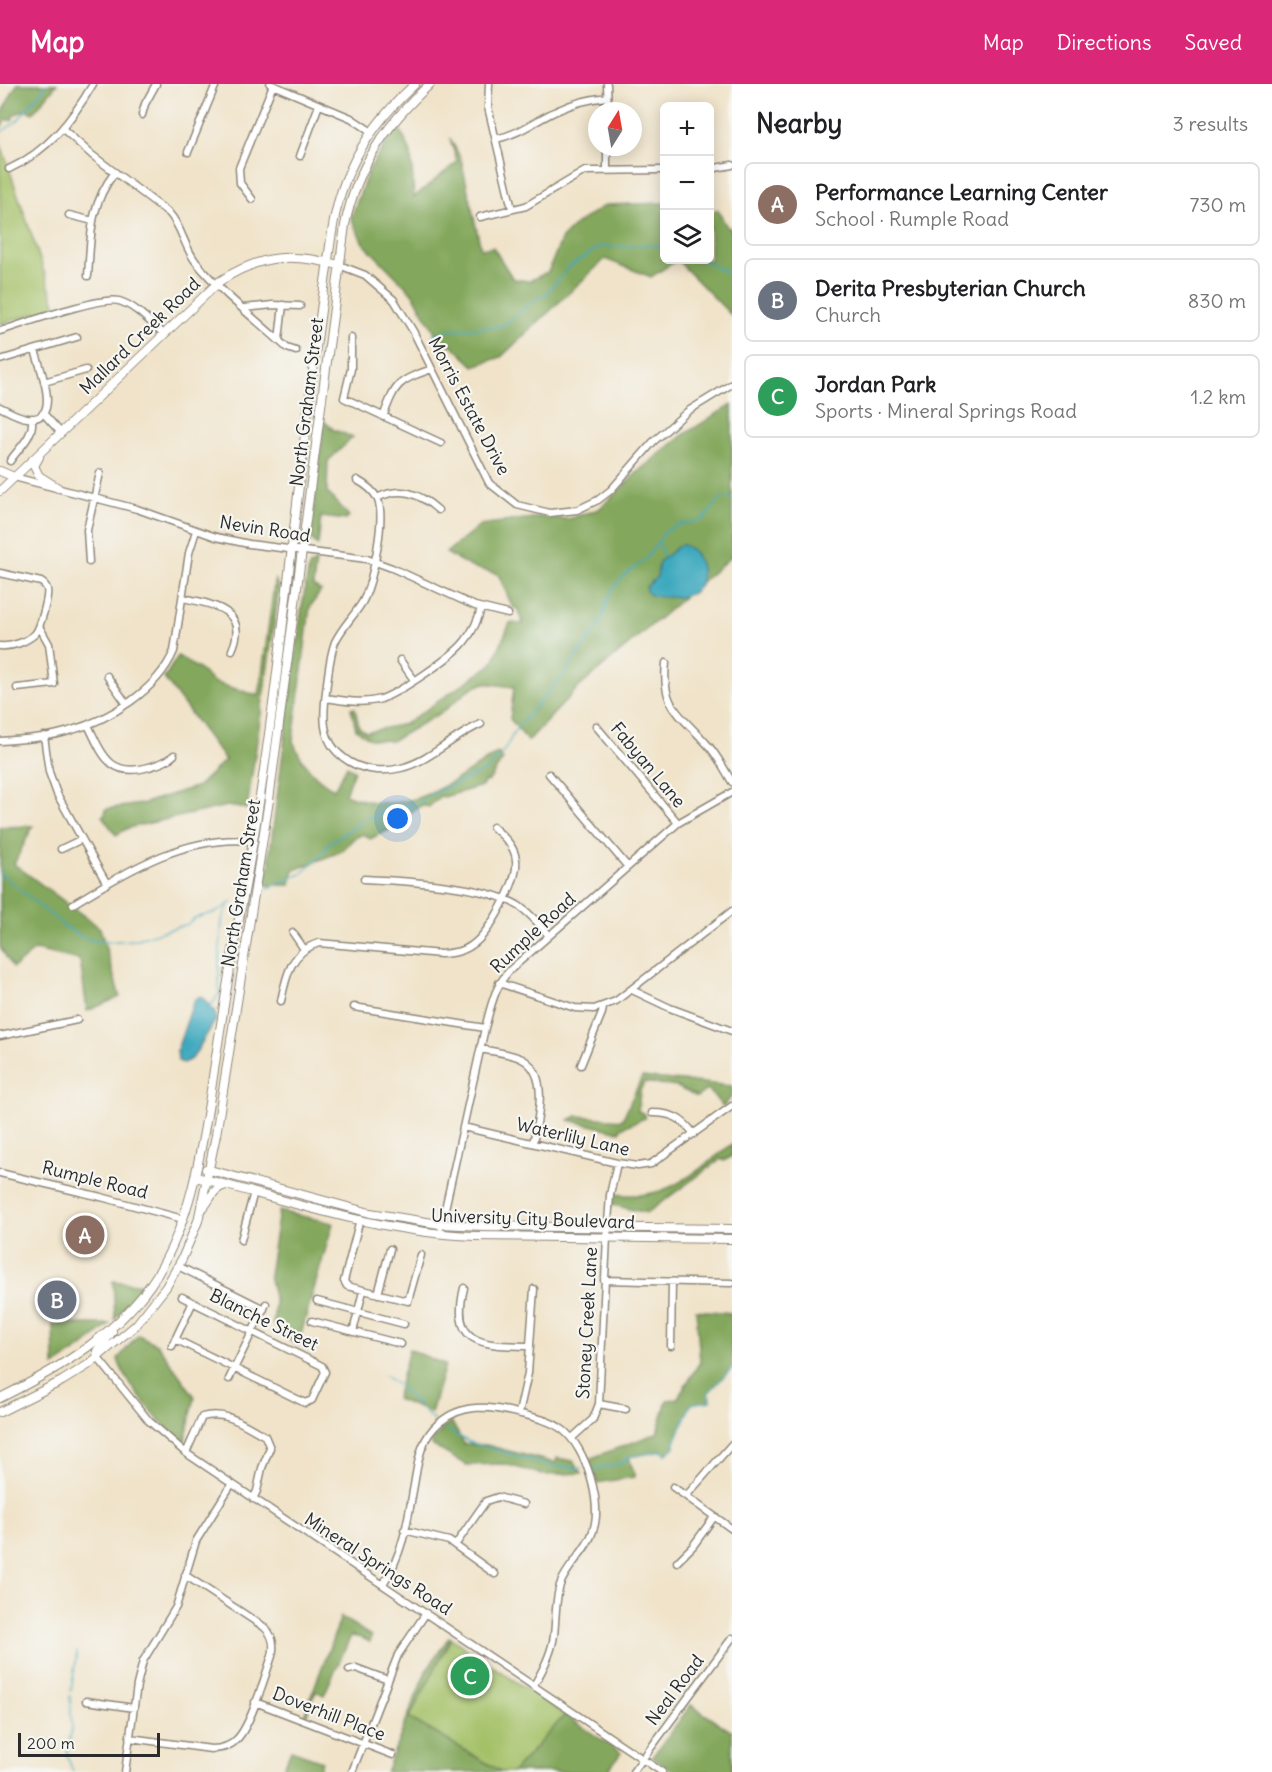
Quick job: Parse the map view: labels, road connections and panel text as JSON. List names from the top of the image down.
{
  "streets": {
    "main road": [
      "Mallard Creek Road",
      "North Graham Street",
      "Nevin Road",
      "University City Boulevard"
    ],
    "street": [
      "Morris Estate Drive",
      "Fabyan Lane",
      "Rumple Road",
      "Waterlily Lane",
      "Blanche Street",
      "Stoney Creek Lane",
      "Mineral Springs Road",
      "Neal Road",
      "Doverhill Place"
    ]
  },
  "crossings": [
    ["Mallard Creek Road", "North Graham Street"],
    ["Mallard Creek Road", "Morris Estate Drive"],
    ["Mallard Creek Road", "Nevin Road"],
    ["North Graham Street", "Morris Estate Drive"],
    ["North Graham Street", "Nevin Road"],
    ["North Graham Street", "Rumple Road"],
    ["North Graham Street", "University City Boulevard"],
    ["North Graham Street", "Mineral Springs Road"],
    ["Fabyan Lane", "Rumple Road"],
    ["Rumple Road", "Waterlily Lane"],
    ["Rumple Road", "University City Boulevard"],
    ["Waterlily Lane", "Stoney Creek Lane"],
    ["University City Boulevard", "Stoney Creek Lane"],
    ["Mineral Springs Road", "Neal Road"]
  ],
  "scale_bar": "200 m",
  "north": "top",
  "page": {
    "header": "Map",
    "nav": ["Map", "Directions", "Saved"],
    "heading": ["Nearby", "3 results"],
    "map_buttons": ["+", "−"],
    "list": [
      {
        "mark": "A",
        "name": "Performance Learning Center",
        "note": "School · Rumple Road",
        "value": "730 m"
      },
      {
        "mark": "B",
        "name": "Derita Presbyterian Church",
        "note": "Church",
        "value": "830 m"
      },
      {
        "mark": "C",
        "name": "Jordan Park",
        "note": "Sports · Mineral Springs Road",
        "value": "1.2 km"
      }
    ],
    "pins": ["A", "B", "C"],
    "scale": "200 m"
  }
}
